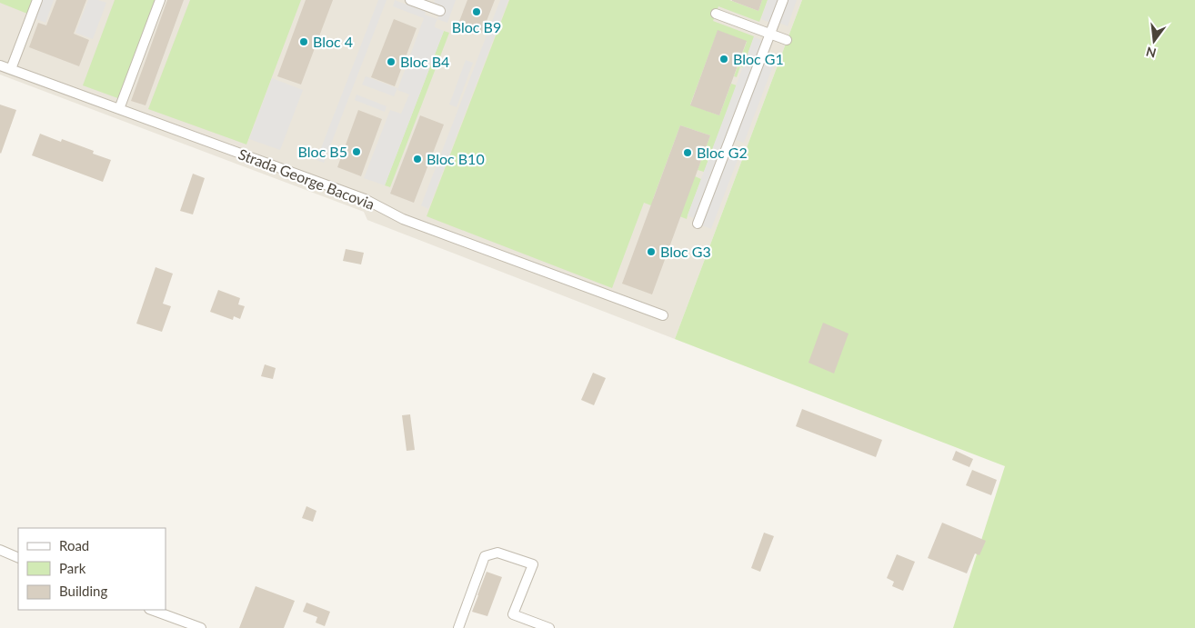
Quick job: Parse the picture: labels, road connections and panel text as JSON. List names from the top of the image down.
{
  "streets": {
    "street": ["Strada George Bacovia"]
  },
  "places": [
    "Bloc B9",
    "Bloc 4",
    "Bloc G1",
    "Bloc B4",
    "Bloc B5",
    "Bloc G2",
    "Bloc B10",
    "Bloc G3"
  ],
  "legend": ["Road", "Park", "Building"],
  "north": "bottom"
}
